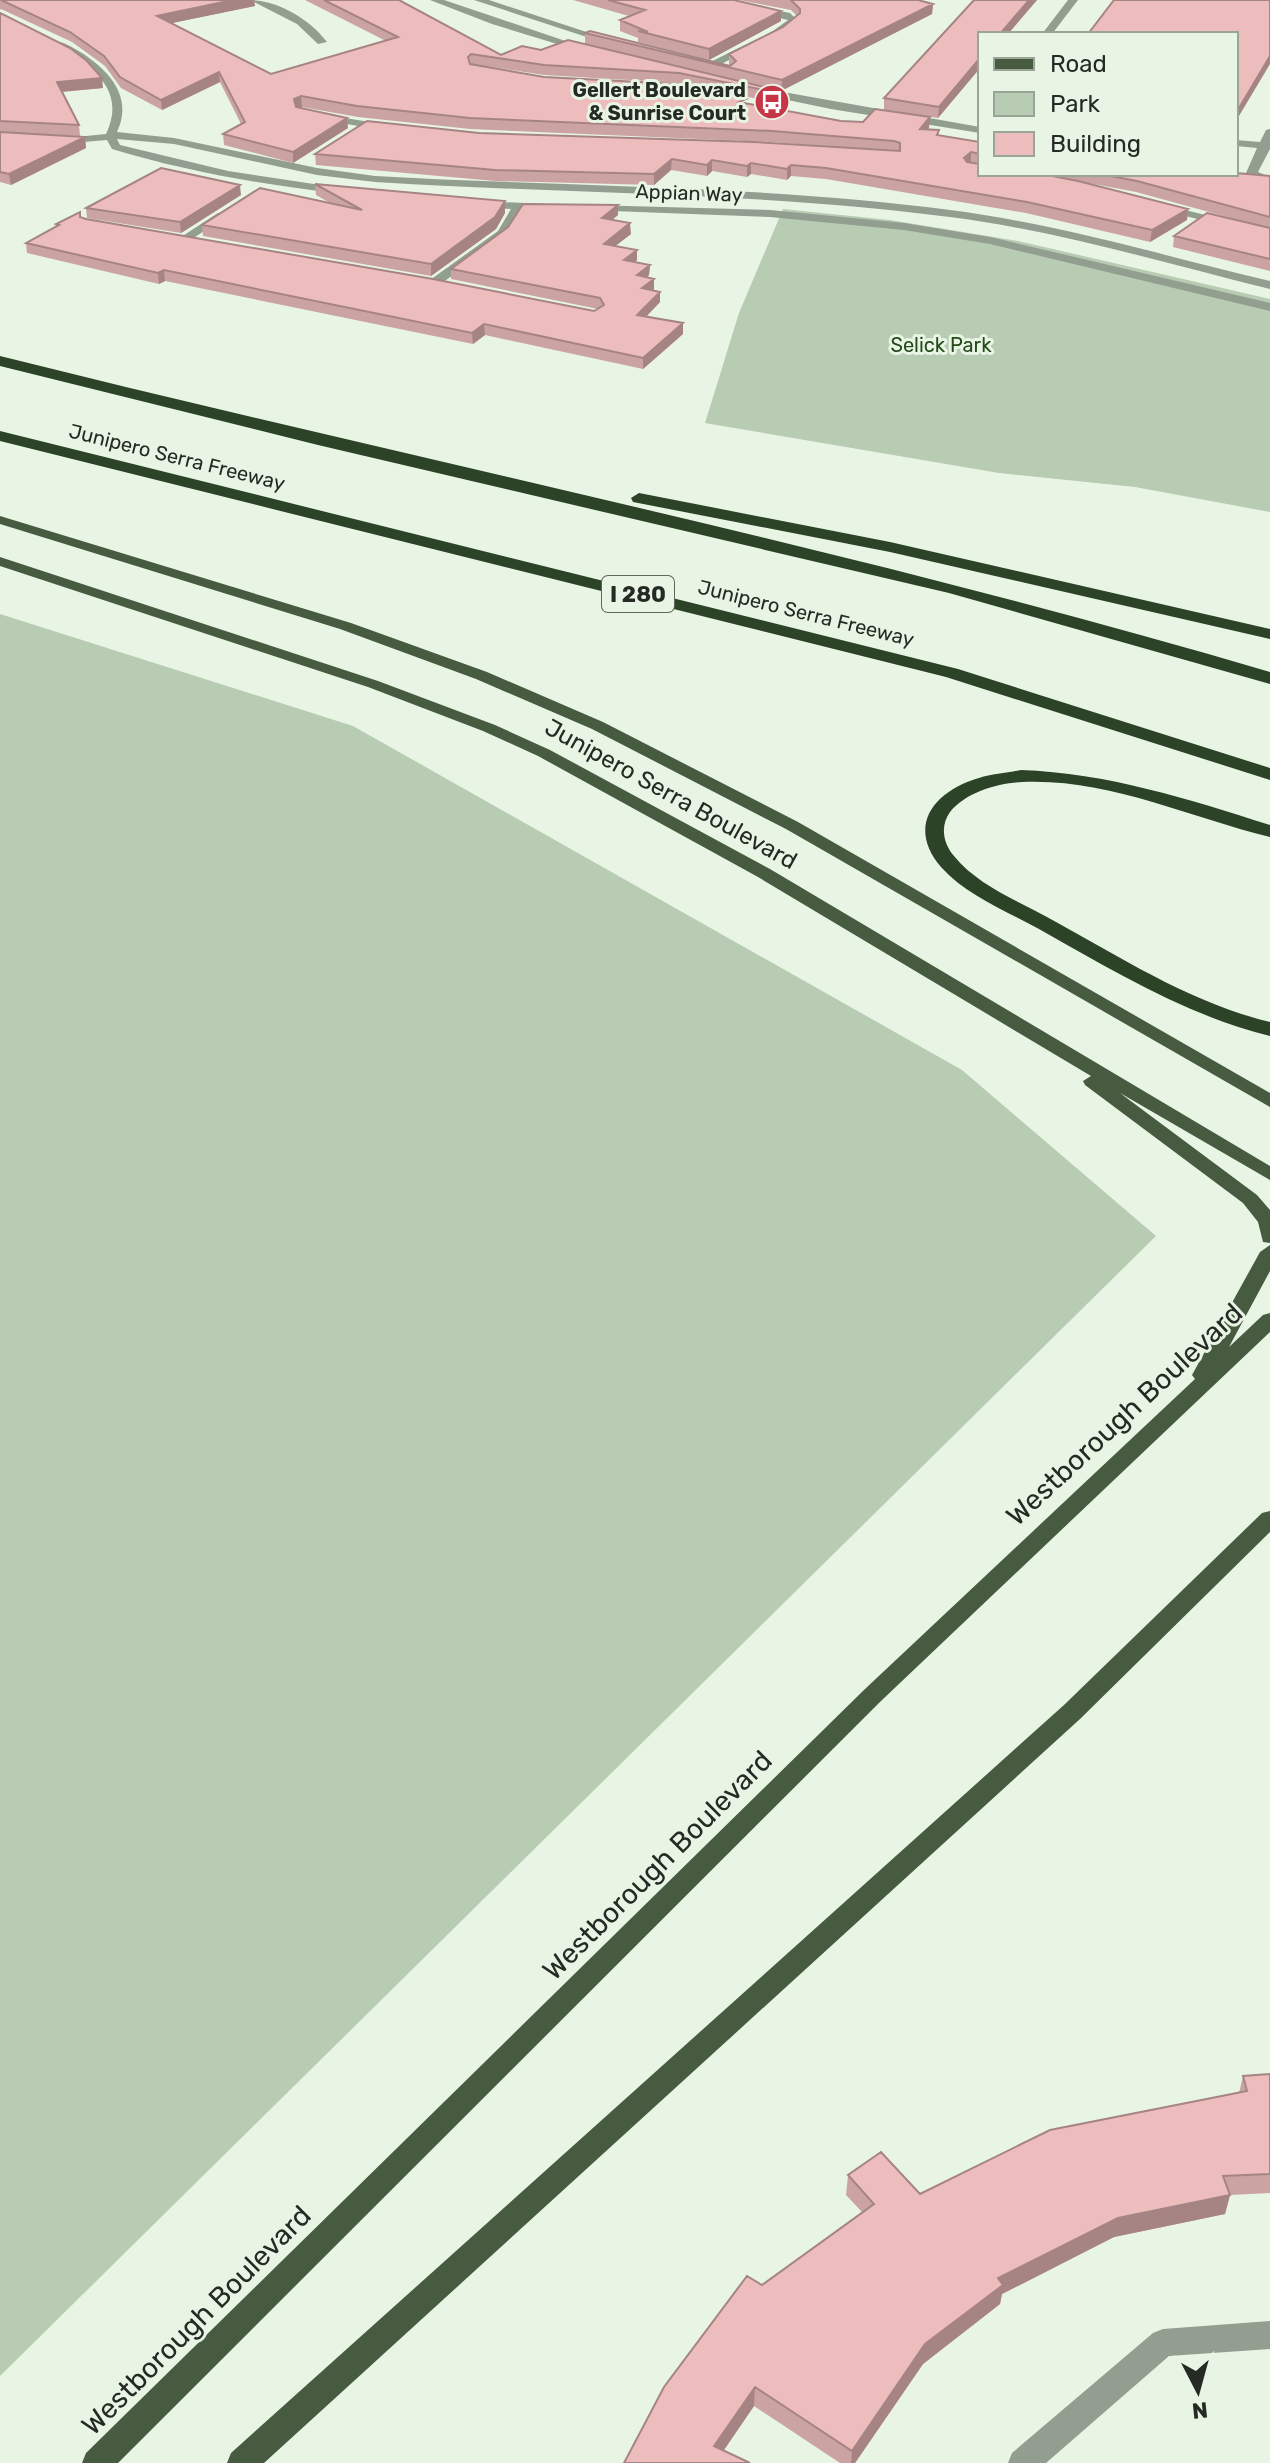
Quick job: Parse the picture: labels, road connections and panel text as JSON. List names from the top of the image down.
{
  "streets": {
    "highway": ["Junipero Serra Freeway", "I 280"],
    "main road": ["Junipero Serra Boulevard", "Westborough Boulevard"],
    "street": ["Appian Way"]
  },
  "parks": ["Selick Park"],
  "places": {
    "bus stop": ["Gellert Boulevard & Sunrise Court"]
  },
  "legend": ["Road", "Park", "Building"],
  "north": "bottom"
}
